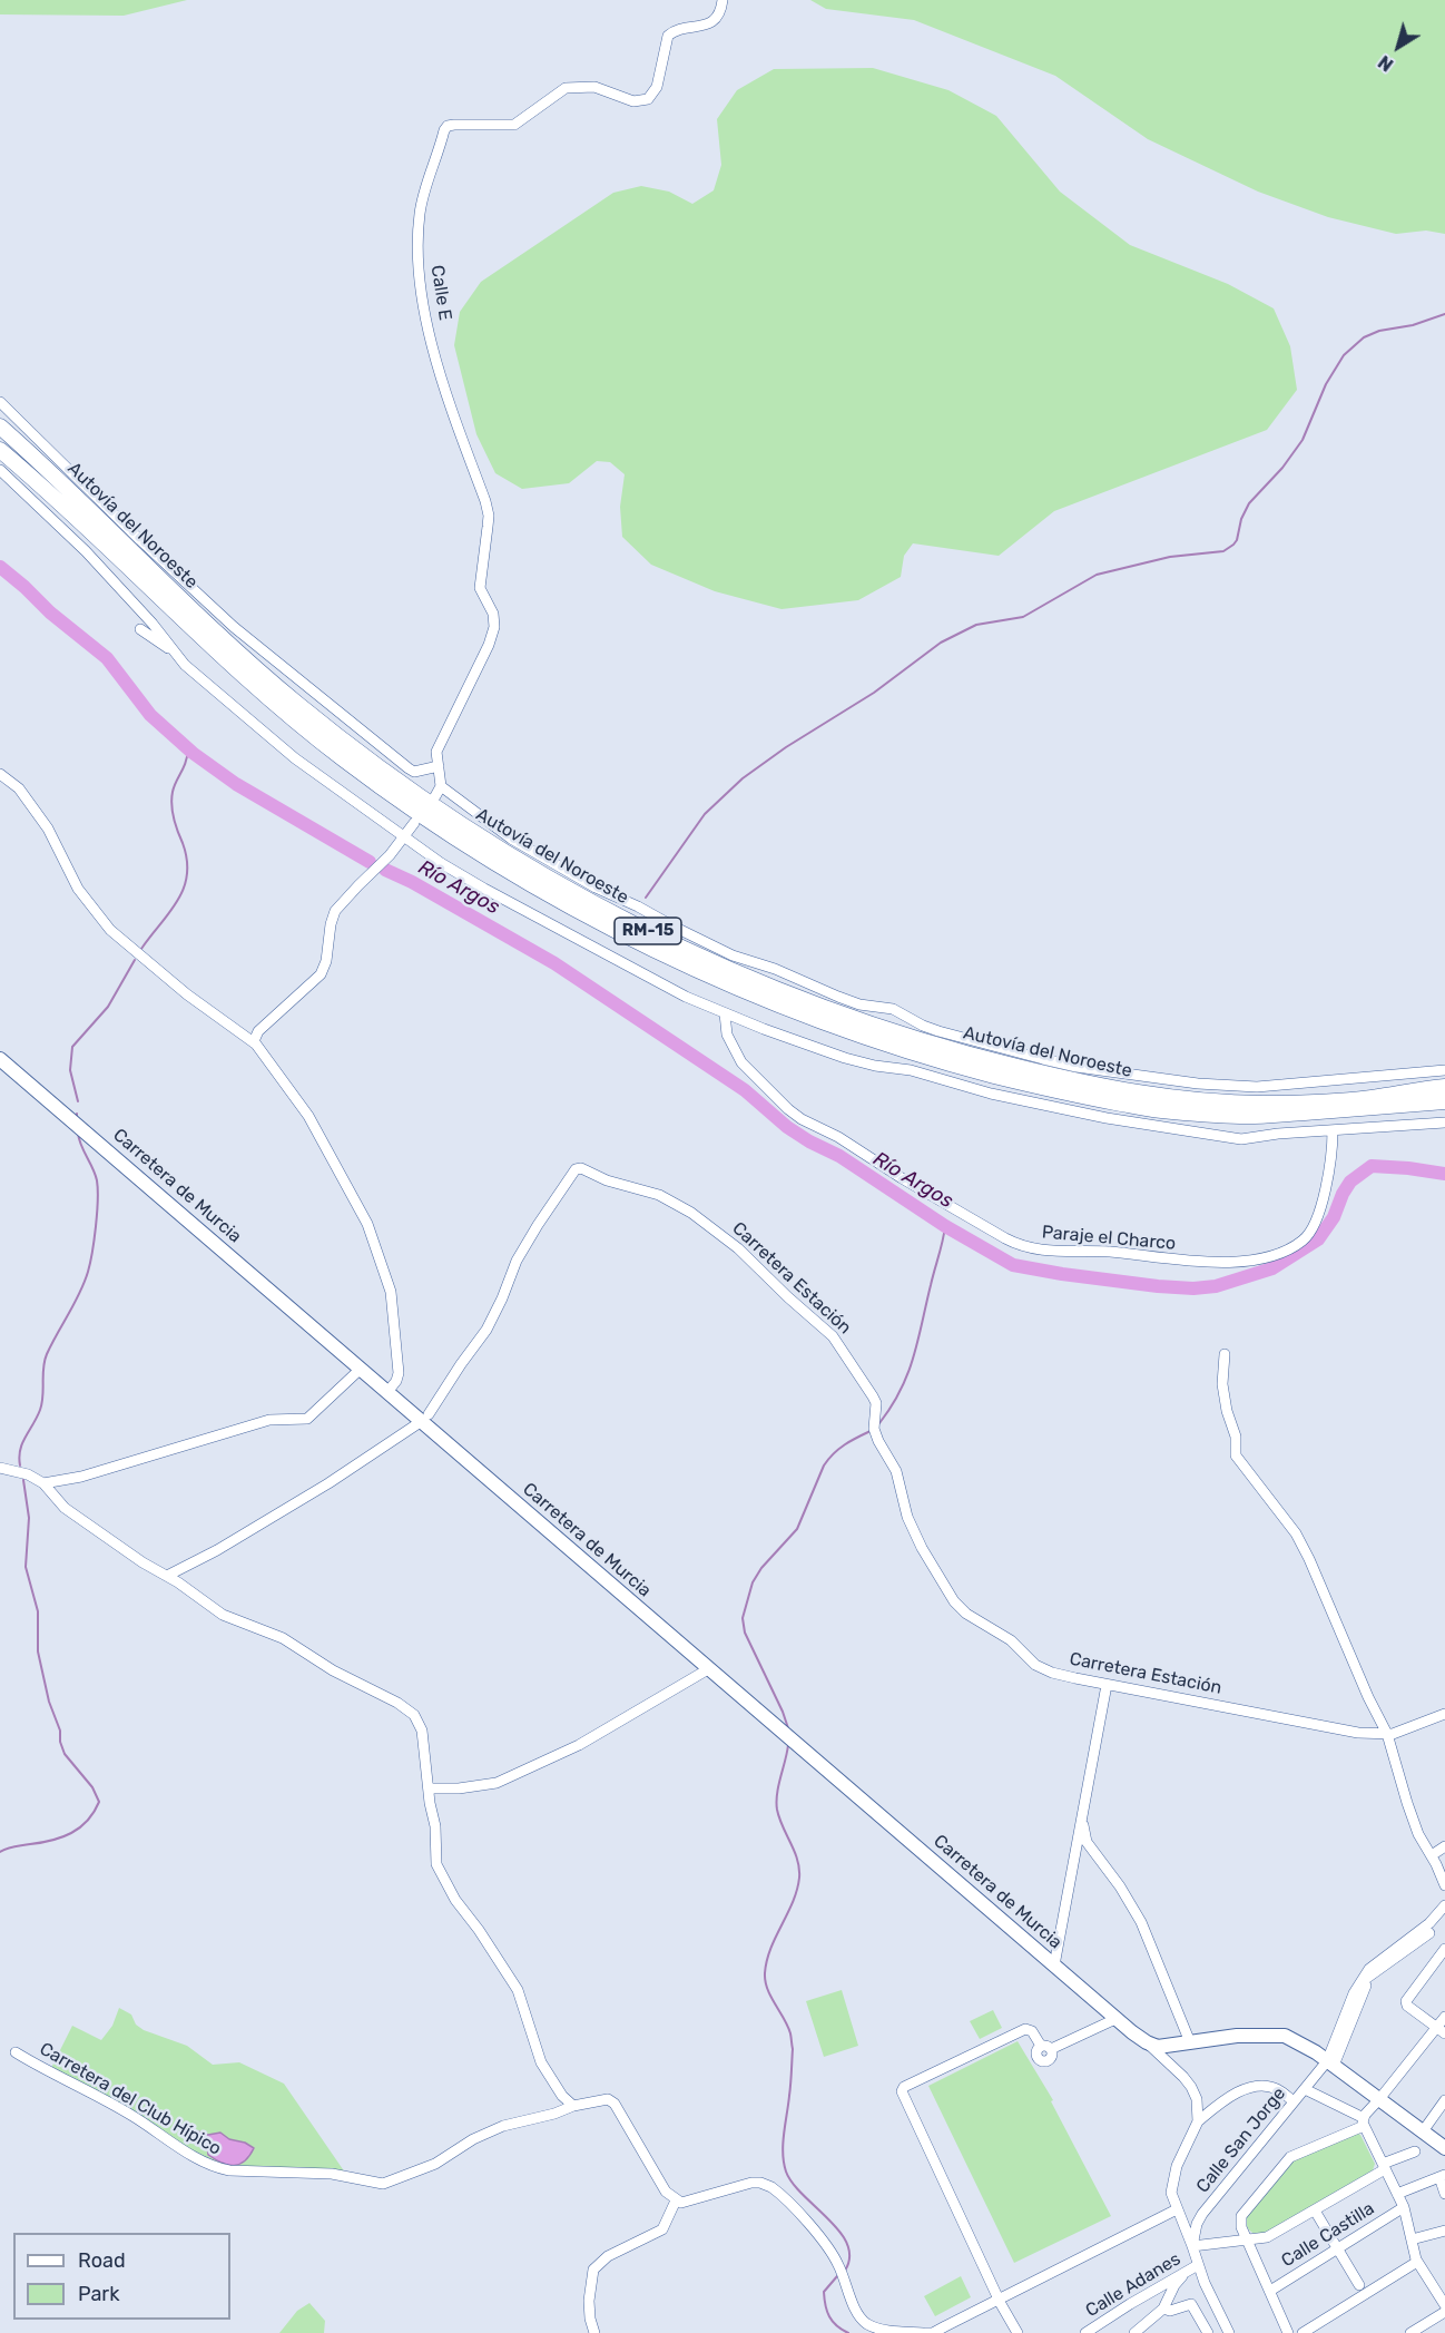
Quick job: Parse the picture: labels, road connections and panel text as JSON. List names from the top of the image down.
{
  "streets": {
    "highway": ["Autovía del Noroeste", "RM-15"],
    "main road": ["Carretera de Murcia"],
    "street": [
      "Calle E",
      "Paraje el Charco",
      "Carretera Estación",
      "Carretera del Club Hípico",
      "Calle San Jorge",
      "Calle Castilla",
      "Calle Adanes"
    ]
  },
  "crossings": [
    ["Carretera de Murcia", "Carretera Estación"]
  ],
  "water": ["Río Argos"],
  "legend": ["Road", "Park"],
  "north": "bottom left"
}
